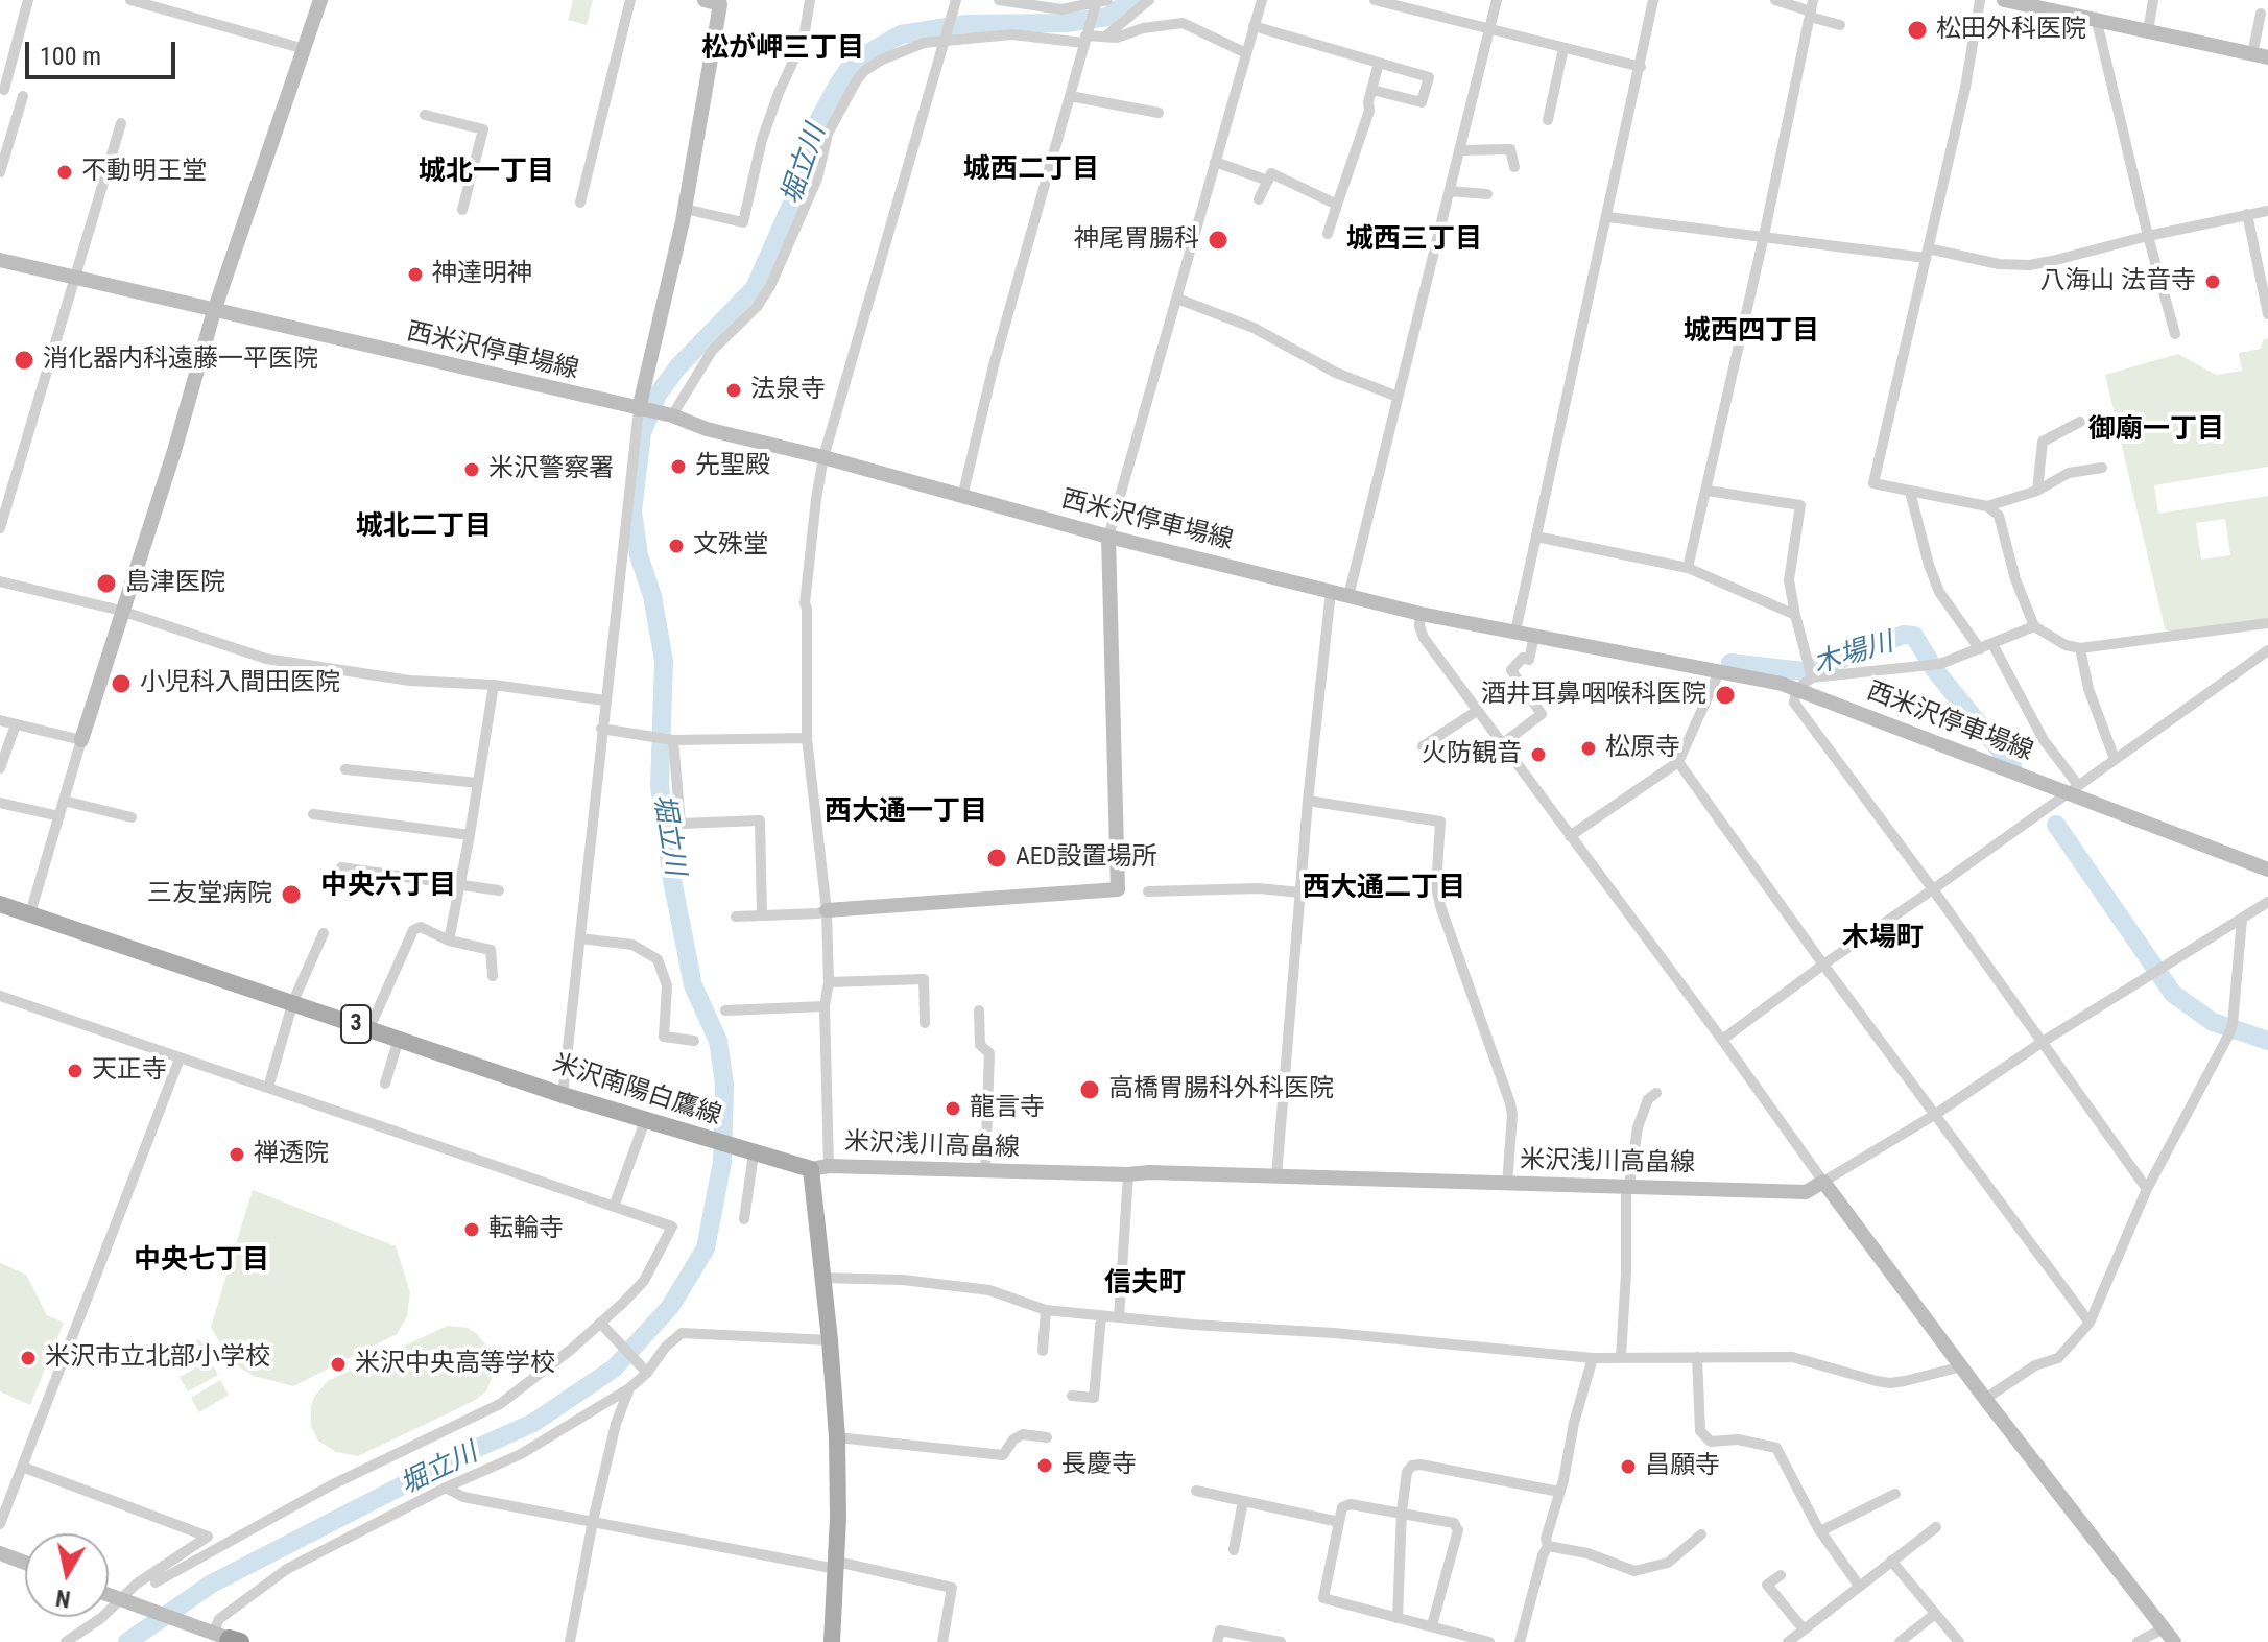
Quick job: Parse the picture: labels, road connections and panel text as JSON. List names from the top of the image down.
{
  "streets": {
    "main road": [
      "西米沢停車場線",
      "3",
      "米沢南陽白鷹線",
      "米沢浅川高畠線"
    ]
  },
  "crossings": [
    ["米沢南陽白鷹線", "米沢浅川高畠線"]
  ],
  "districts": [
    "松が岬三丁目",
    "城西二丁目",
    "城北一丁目",
    "城西三丁目",
    "城西四丁目",
    "御廟一丁目",
    "城北二丁目",
    "西大通一丁目",
    "中央六丁目",
    "西大通二丁目",
    "木場町",
    "中央七丁目",
    "信夫町"
  ],
  "water": ["堀立川", "木場川"],
  "places": [
    "松田外科医院",
    "不動明王堂",
    "神尾胃腸科",
    "神達明神",
    "八海山 法音寺",
    "消化器内科遠藤一平医院",
    "法泉寺",
    "先聖殿",
    "米沢警察署",
    "文殊堂",
    "島津医院",
    "小児科入間田医院",
    "酒井耳鼻咽喉科医院",
    "松原寺",
    "火防観音",
    "AED設置場所",
    "三友堂病院",
    "天正寺",
    "高橋胃腸科外科医院",
    "龍言寺",
    "禅透院",
    "転輪寺",
    "米沢市立北部小学校",
    "米沢中央高等学校",
    "長慶寺",
    "昌願寺"
  ],
  "scale_bar": "100 m",
  "north": "bottom"
}
